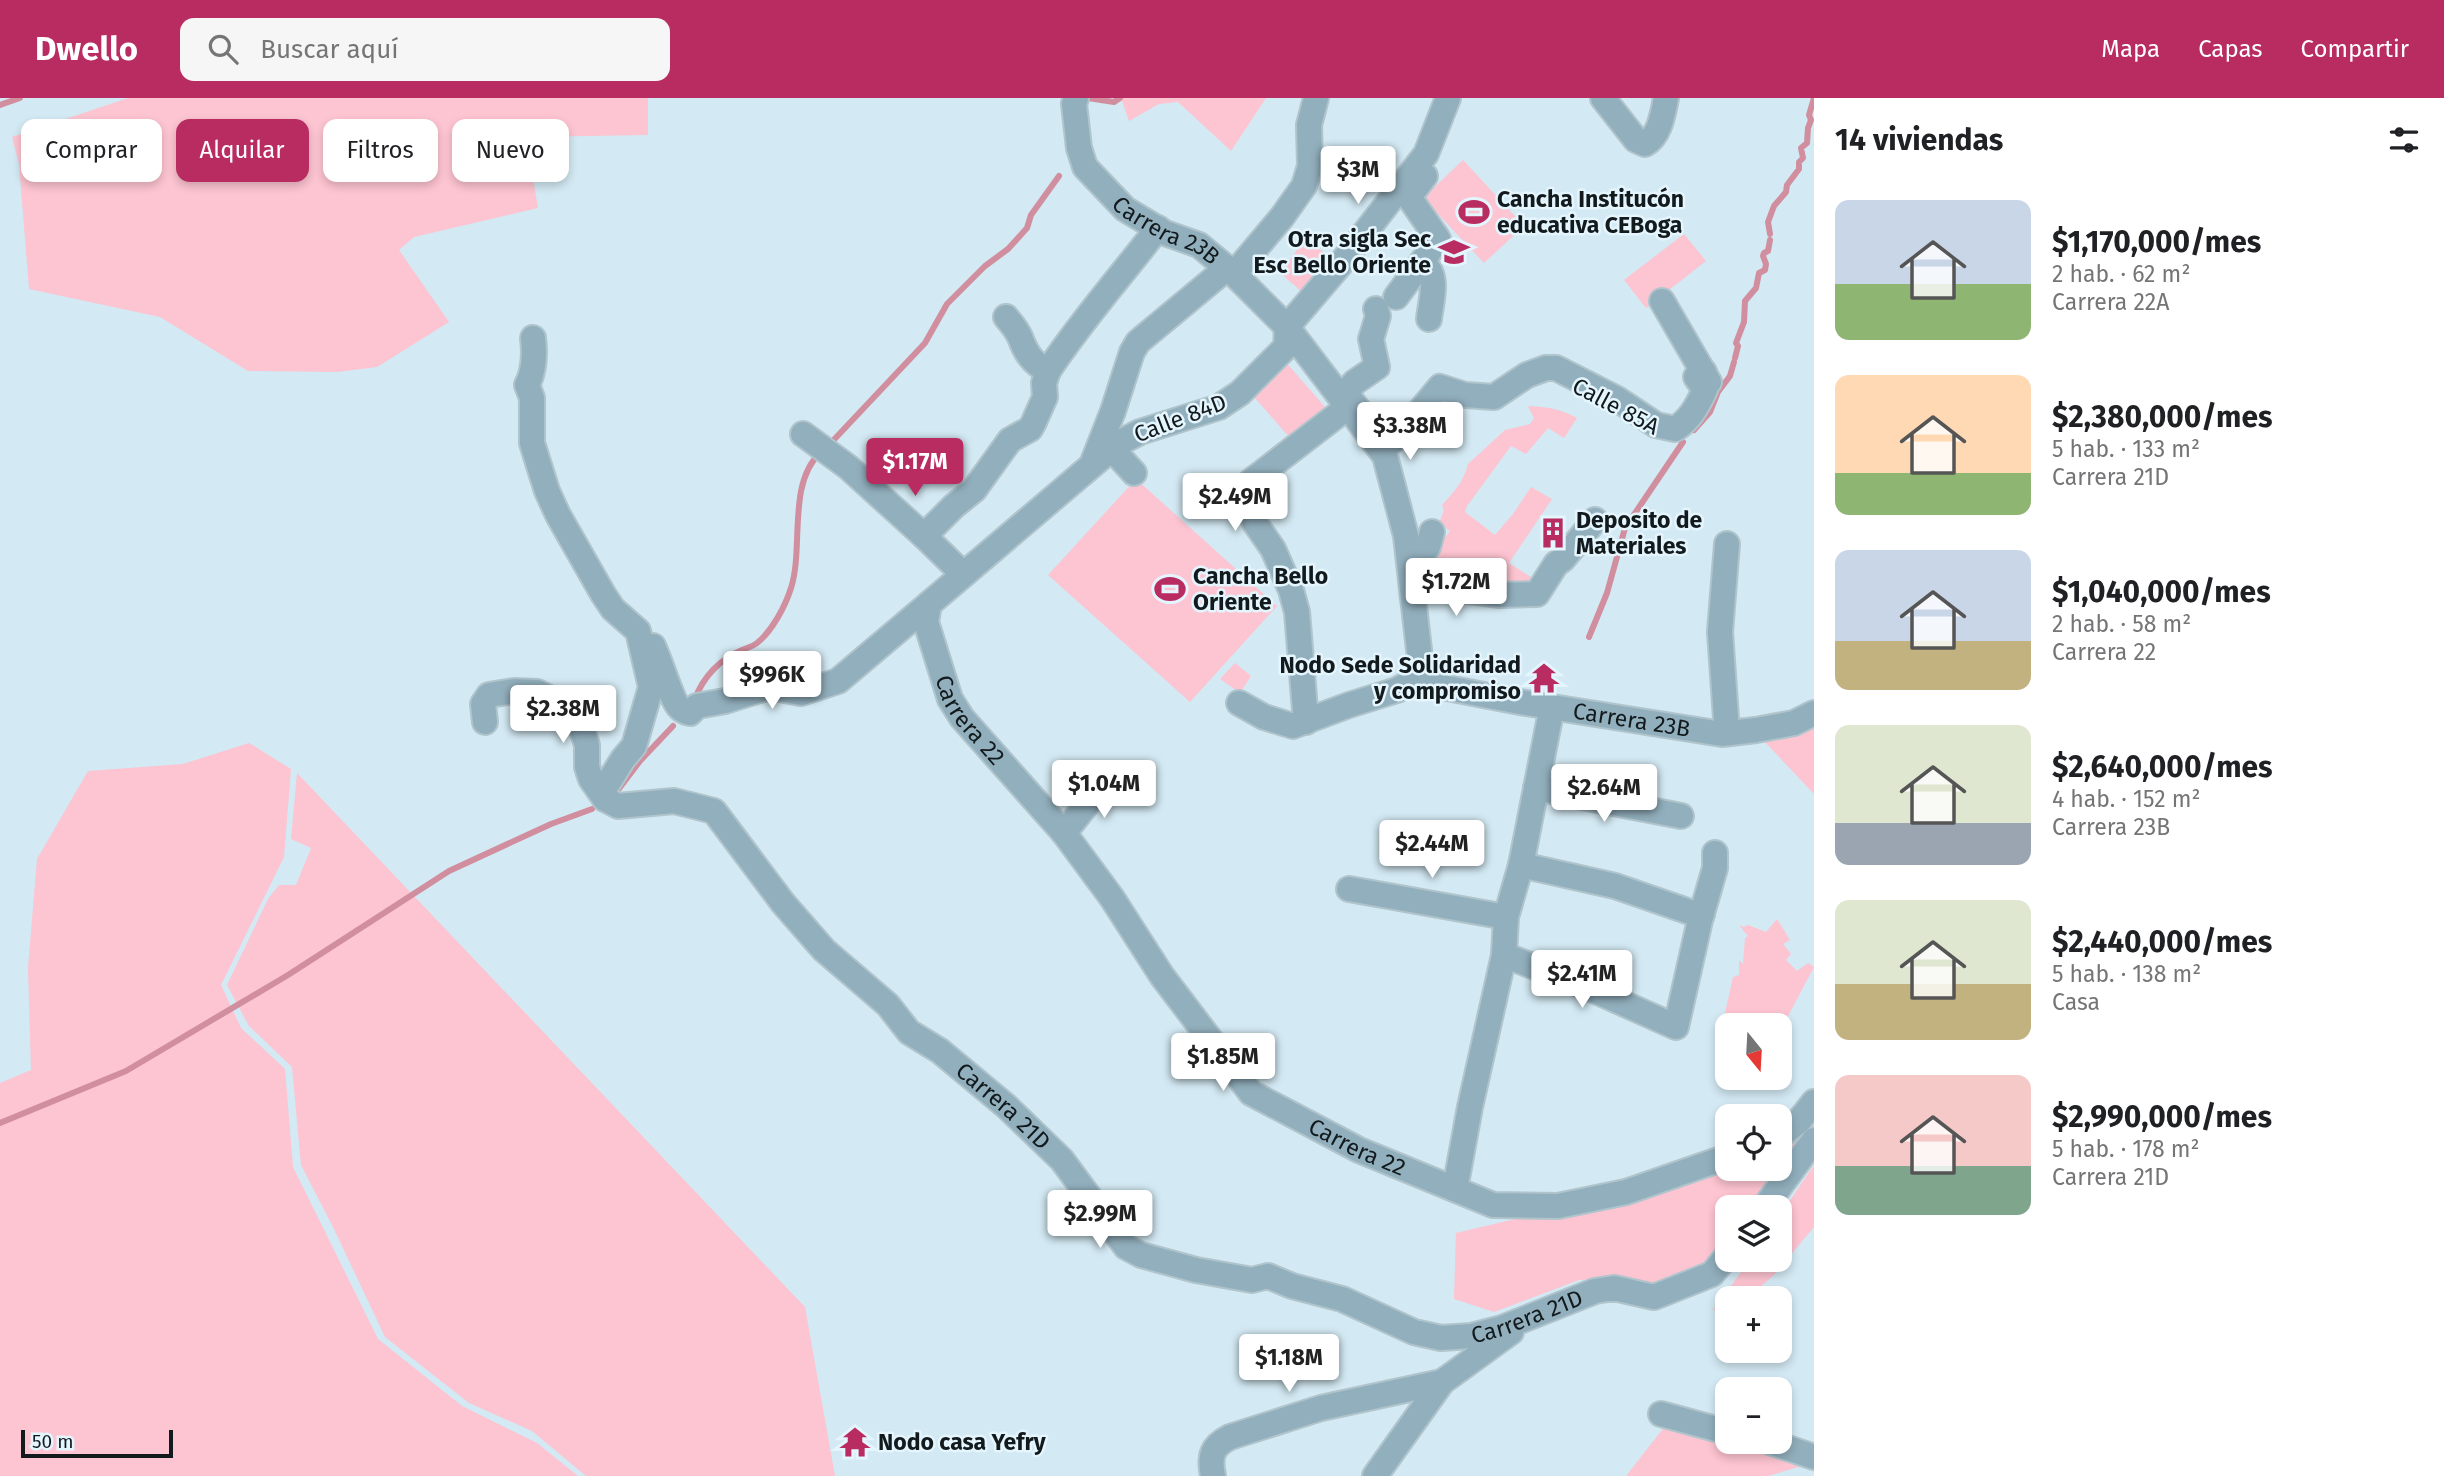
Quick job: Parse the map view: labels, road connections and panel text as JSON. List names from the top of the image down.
{
  "streets": {
    "street": [
      "Carrera 23B",
      "Calle 85A",
      "Calle 84D",
      "Carrera 22",
      "Carrera 21D"
    ]
  },
  "crossings": [
    ["Carrera 23B", "Calle 85A"],
    ["Carrera 23B", "Calle 84D"],
    ["Calle 84D", "Carrera 22"]
  ],
  "places": {
    "sports": ["Cancha Institucón educativa CEBoga", "Cancha Bello Oriente"],
    "school or university": ["Otra sigla Sec Esc Bello Oriente"],
    "building": ["Deposito de Materiales"],
    "temple": ["Nodo Sede Solidaridad y compromiso", "Nodo casa Yefry"]
  },
  "scale_bar": "50 m",
  "north": "bottom",
  "page": {
    "header": "Dwello",
    "search": "Buscar aquí",
    "nav": ["Mapa", "Capas", "Compartir"],
    "heading": "14 viviendas",
    "chip": [
      "Comprar",
      "Alquilar",
      "Filtros",
      "Nuevo"
    ],
    "price": [
      "$3M",
      "$3.38M",
      "$1.17M",
      "$2.49M",
      "$1.72M",
      "$996K",
      "$2.38M",
      "$1.04M",
      "$2.64M",
      "$2.44M",
      "$2.41M",
      "$1.85M",
      "$2.99M",
      "$1.18M"
    ],
    "list": [
      {
        "name": "$1,170,000/mes",
        "note": "2 hab. · 62 m² · Carrera 22A"
      },
      {
        "name": "$2,380,000/mes",
        "note": "5 hab. · 133 m² · Carrera 21D"
      },
      {
        "name": "$1,040,000/mes",
        "note": "2 hab. · 58 m² · Carrera 22"
      },
      {
        "name": "$2,640,000/mes",
        "note": "4 hab. · 152 m² · Carrera 23B"
      },
      {
        "name": "$2,440,000/mes",
        "note": "5 hab. · 138 m² · Casa"
      },
      {
        "name": "$2,990,000/mes",
        "note": "5 hab. · 178 m² · Carrera 21D"
      }
    ],
    "map_buttons": ["+", "−"],
    "scale": "50 m"
  }
}
